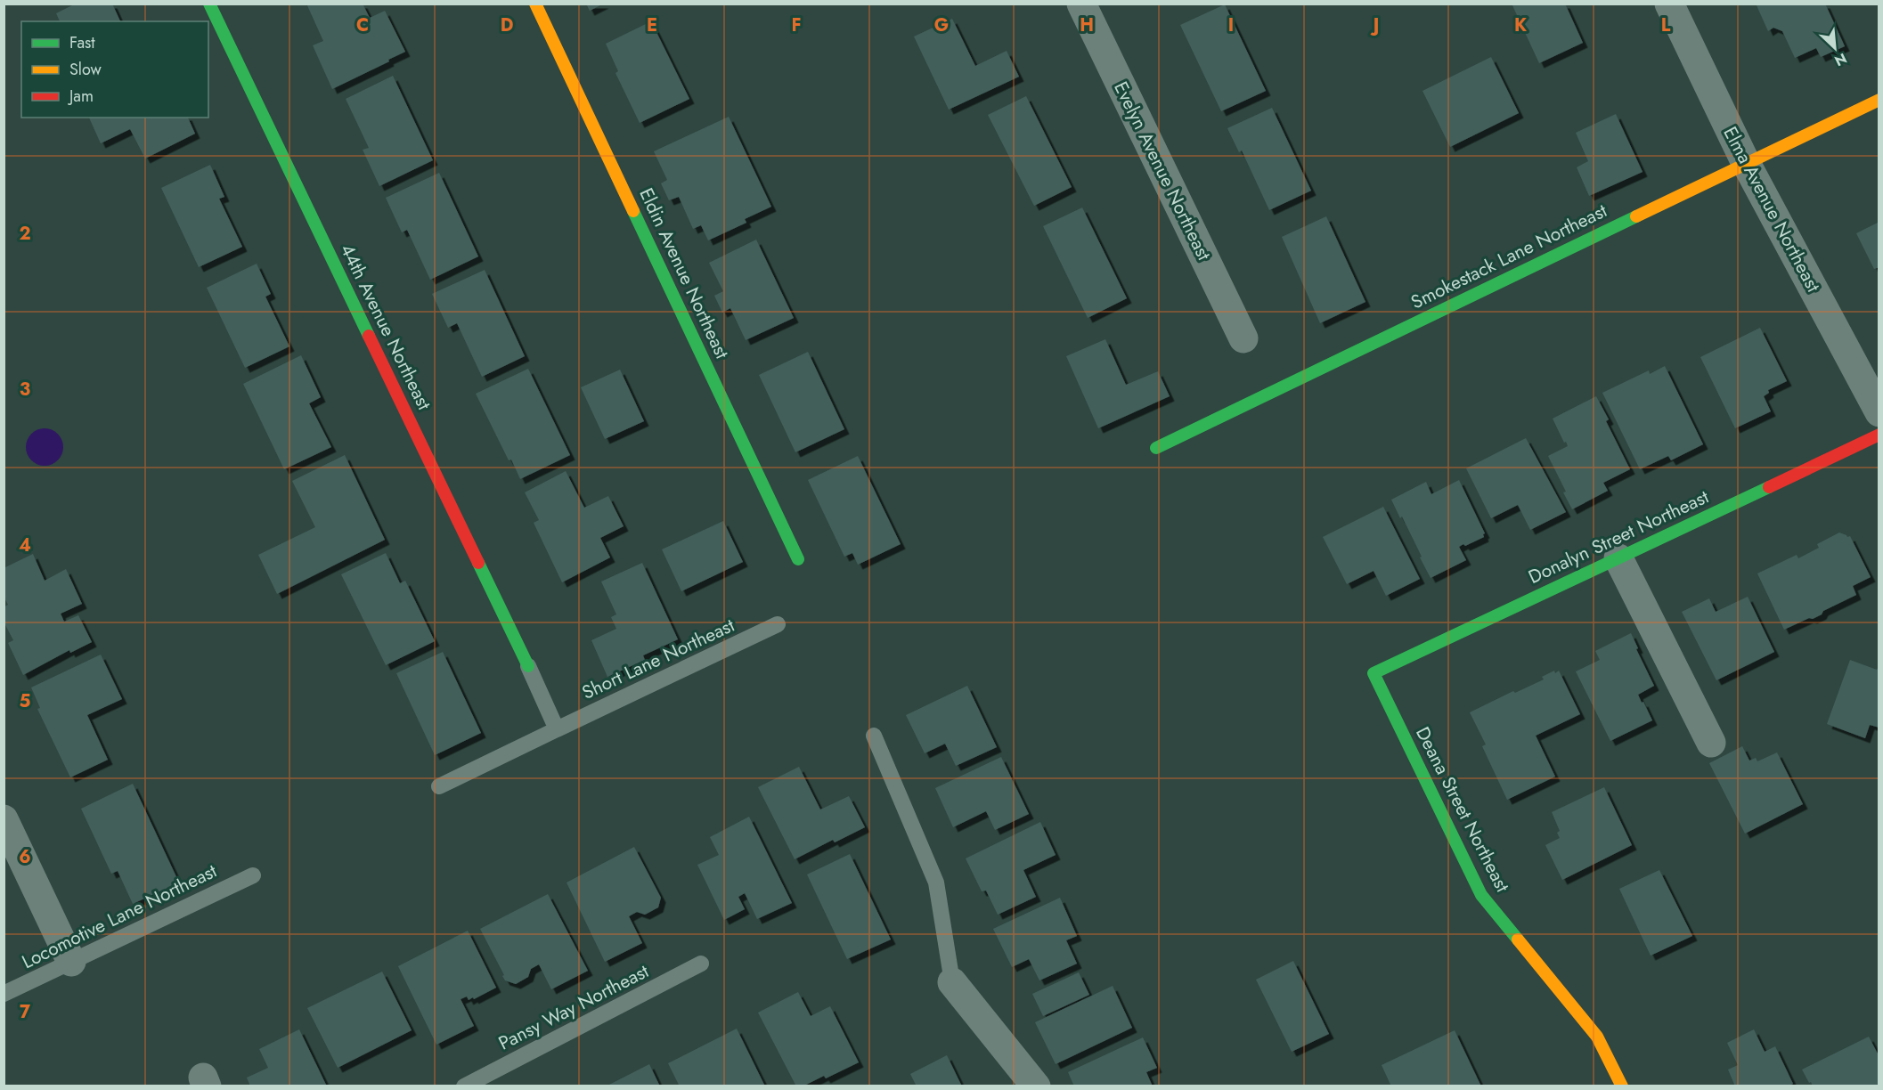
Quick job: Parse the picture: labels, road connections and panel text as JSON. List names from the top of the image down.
{
  "streets": {
    "street": [
      "Evelyn Avenue Northeast",
      "Elma Avenue Northeast",
      "Smokestack Lane Northeast",
      "Eldin Avenue Northeast",
      "44th Avenue Northeast",
      "Donalyn Street Northeast",
      "Deana Street Northeast"
    ],
    "lane": ["Short Lane Northeast", "Locomotive Lane Northeast", "Pansy Way Northeast"]
  },
  "crossings": [
    ["Elma Avenue Northeast", "Smokestack Lane Northeast"],
    ["Donalyn Street Northeast", "Deana Street Northeast"]
  ],
  "legend": ["Fast", "Slow", "Jam"],
  "north": "bottom right",
  "grid": {
    "columns": [
      "C",
      "D",
      "E",
      "F",
      "G",
      "H",
      "I",
      "J",
      "K",
      "L"
    ],
    "rows": [
      "2",
      "3",
      "4",
      "5",
      "6",
      "7"
    ]
  }
}
